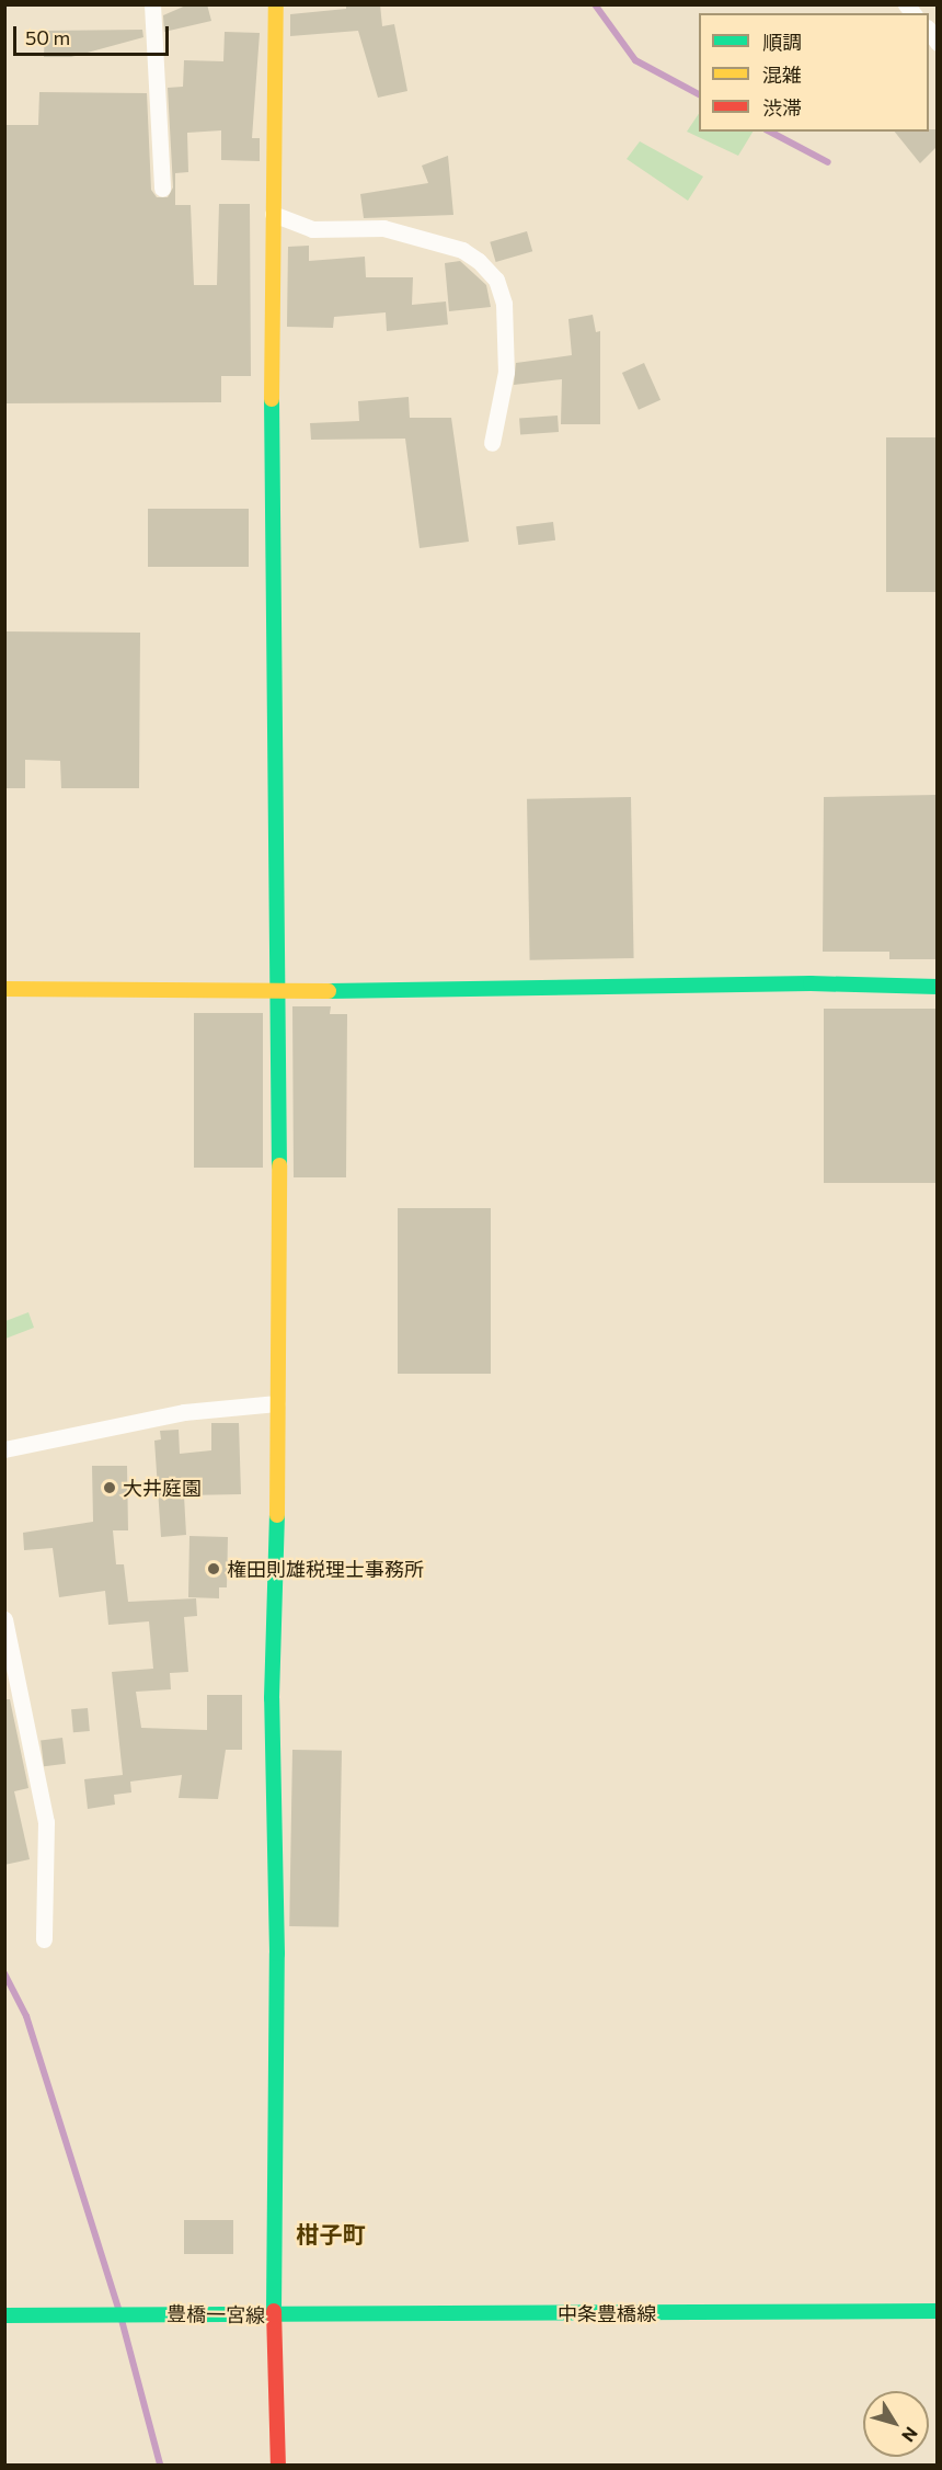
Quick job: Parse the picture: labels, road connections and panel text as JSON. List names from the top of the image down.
{
  "streets": {
    "street": ["中条豊橋線", "豊橋一宮線"]
  },
  "crossings": [
    ["中条豊橋線", "豊橋一宮線"]
  ],
  "districts": ["柑子町"],
  "places": ["大井庭園", "権田則雄税理士事務所"],
  "legend": ["順調", "混雑", "渋滞"],
  "scale_bar": "50 m",
  "north": "bottom right"
}
